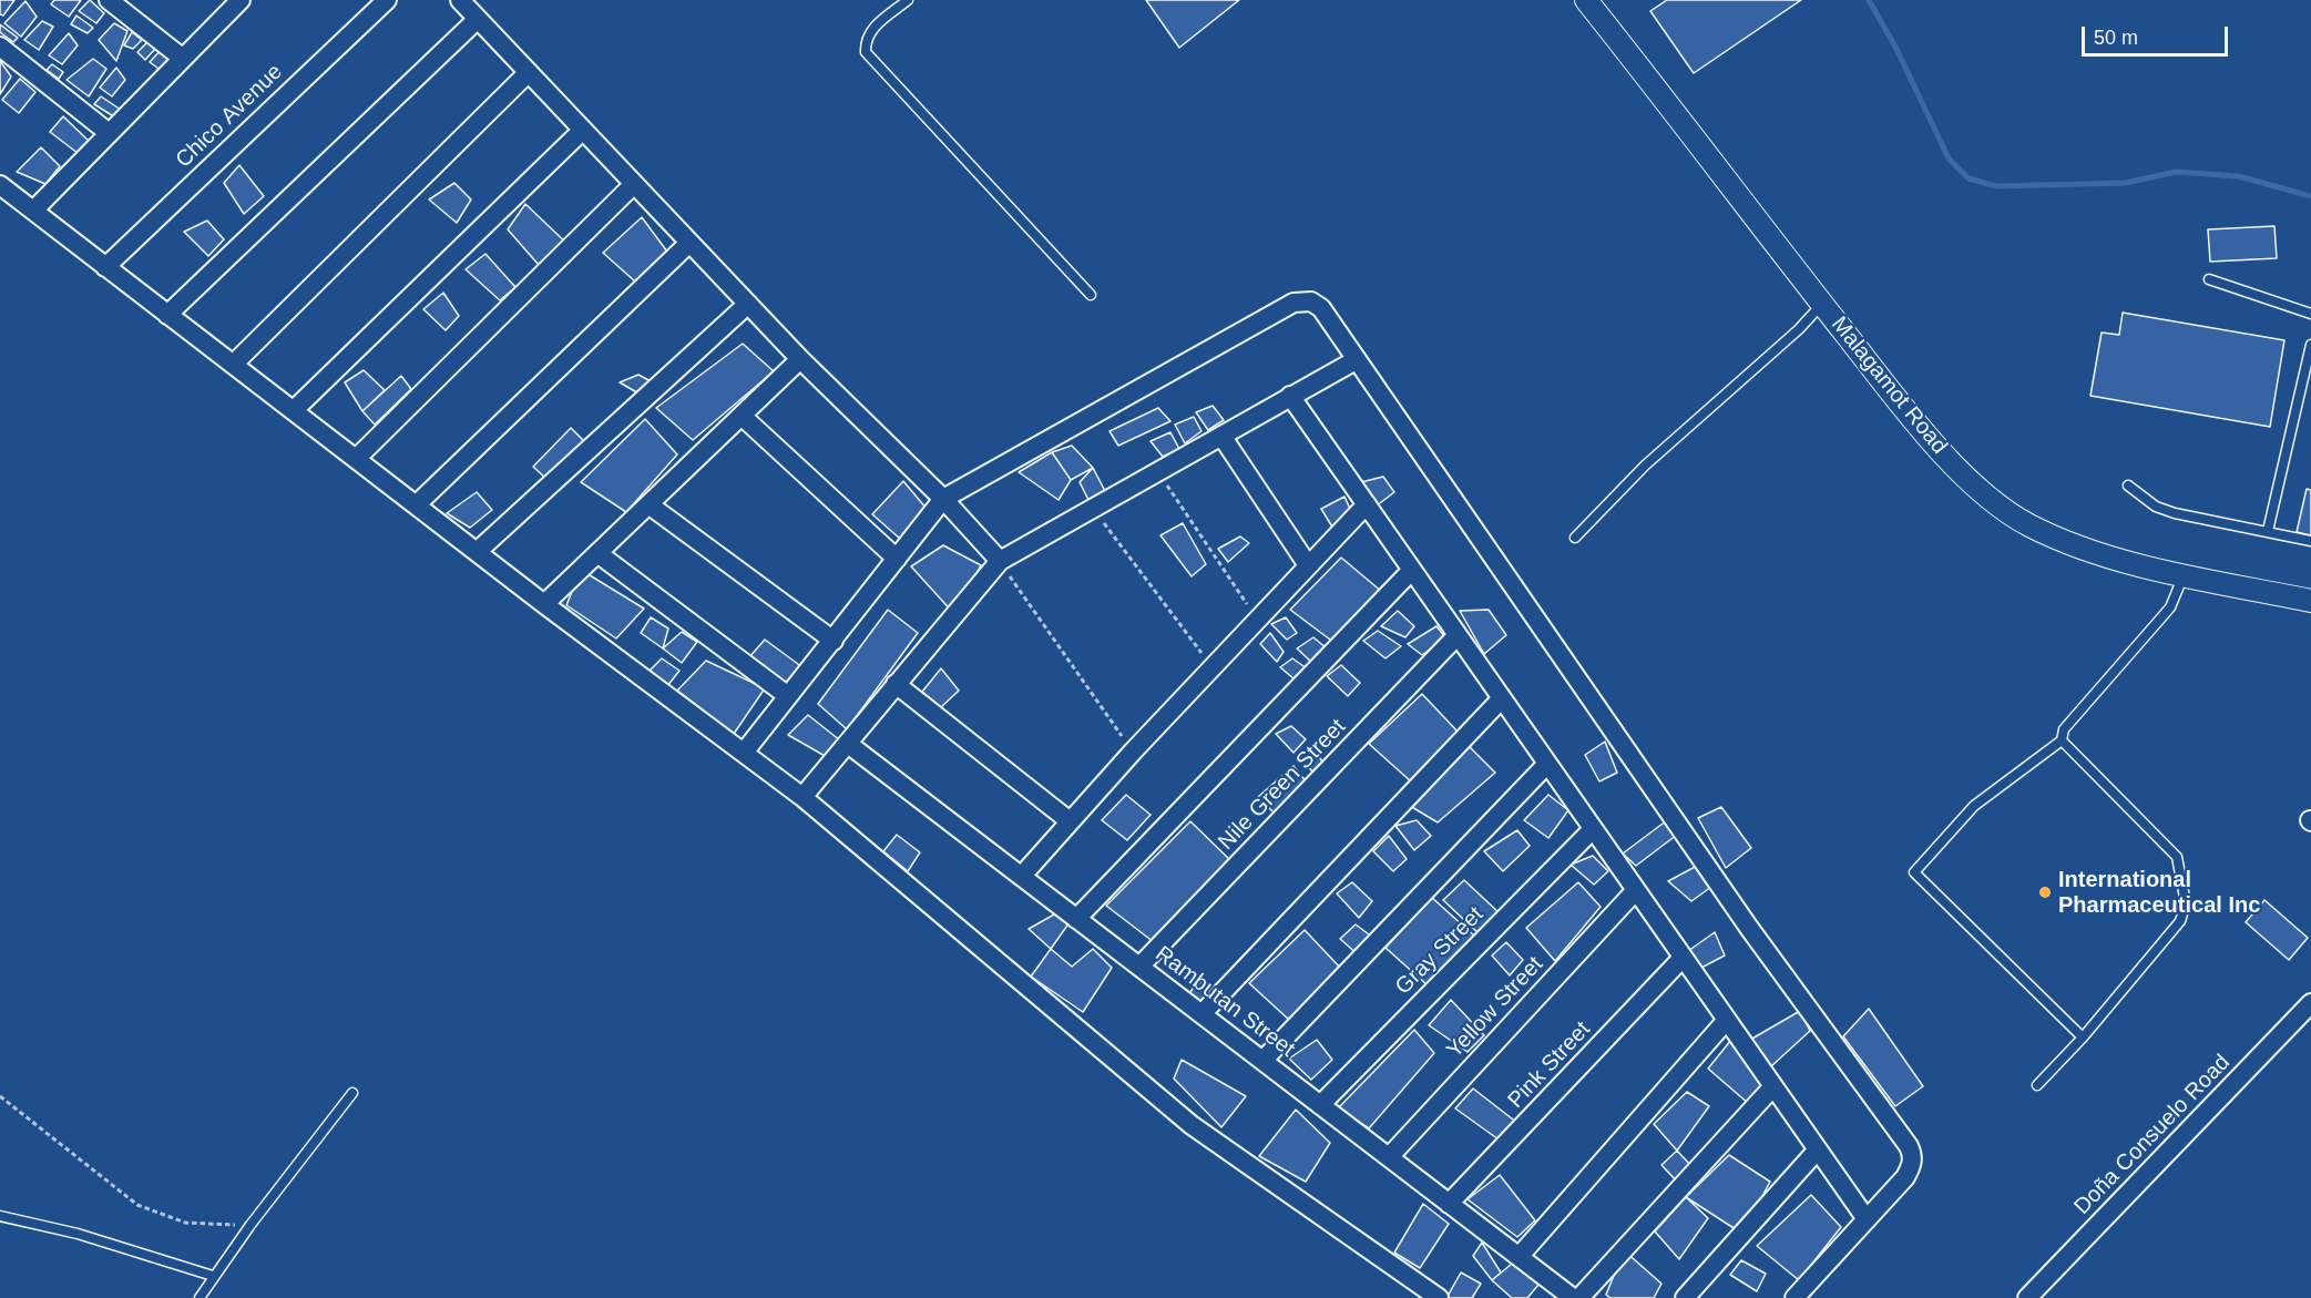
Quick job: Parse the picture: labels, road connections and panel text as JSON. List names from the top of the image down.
{
  "streets": {
    "street": [
      "Chico Avenue",
      "Malagamot Road",
      "Nile Green Street",
      "Gray Street",
      "Rambutan Street",
      "Yellow Street",
      "Pink Street",
      "Doña Consuelo Road"
    ]
  },
  "crossings": [
    ["Nile Green Street", "Rambutan Street"],
    ["Gray Street", "Rambutan Street"],
    ["Rambutan Street", "Yellow Street"],
    ["Rambutan Street", "Pink Street"]
  ],
  "places": ["International Pharmaceutical Inc"],
  "scale_bar": "50 m"
}
